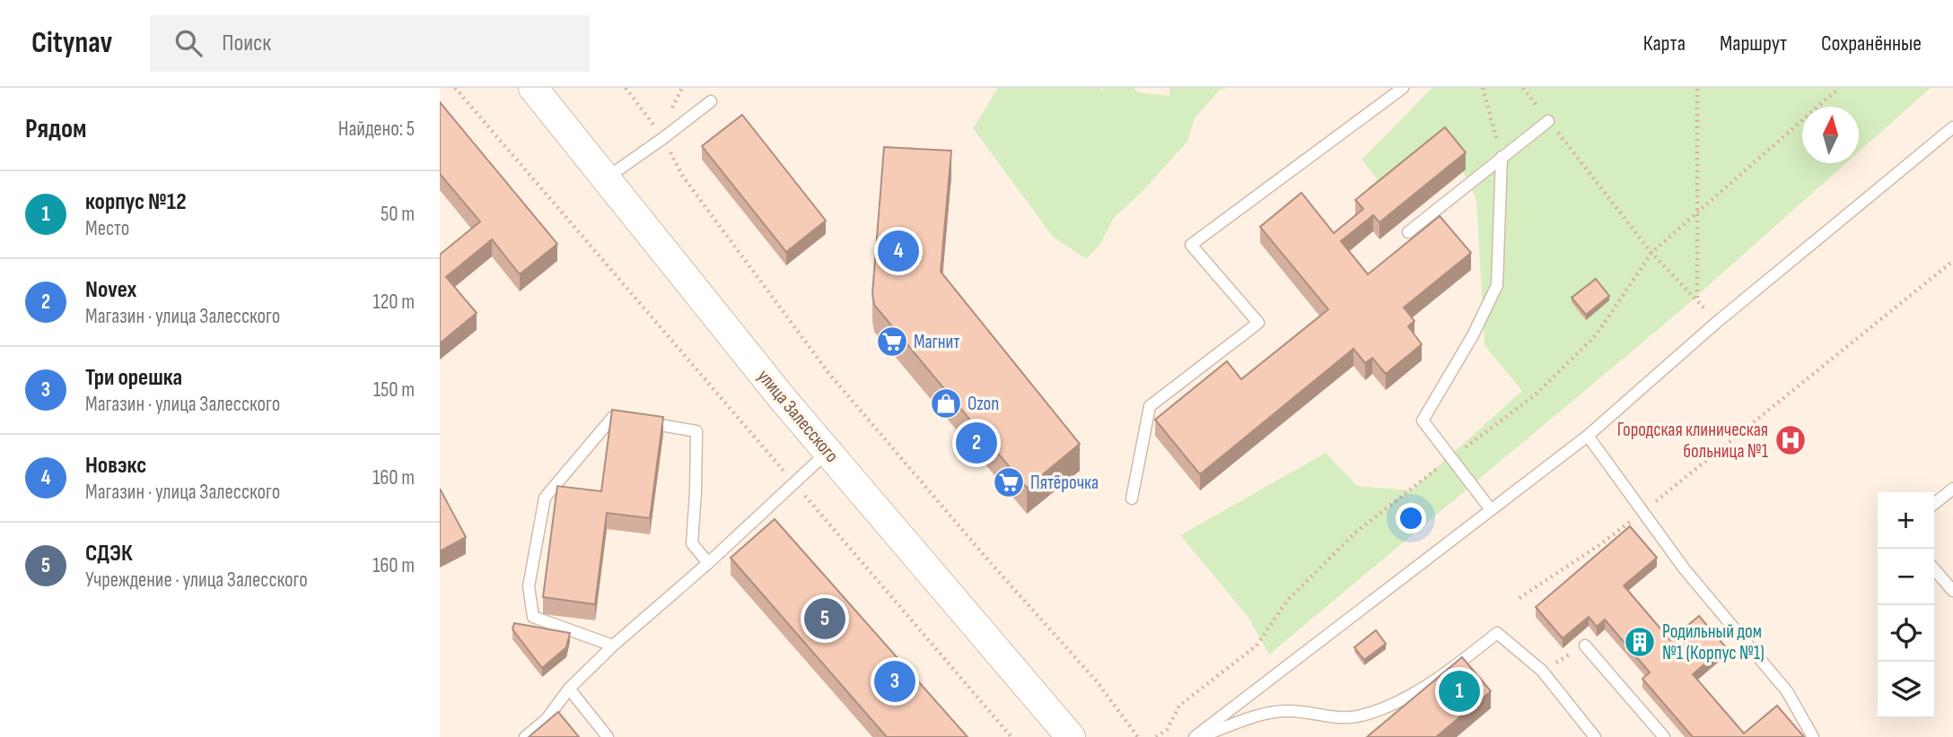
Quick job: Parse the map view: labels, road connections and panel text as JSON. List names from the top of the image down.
{
  "streets": {
    "main road": ["улица Залесского"]
  },
  "places": {
    "supermarket": ["Магнит", "Пятёрочка"],
    "shop": ["Ozon"],
    "hospital": ["Городская клиническая больница №1"],
    "building": ["Родильный дом №1 (Корпус №1)"]
  },
  "north": "top",
  "page": {
    "header": "Citynav",
    "search": "Поиск",
    "nav": ["Карта", "Маршрут", "Сохранённые"],
    "heading": ["Рядом", "Найдено: 5"],
    "list": [
      {
        "mark": "1",
        "name": "корпус №12",
        "note": "Место",
        "value": "50 m"
      },
      {
        "mark": "2",
        "name": "Novex",
        "note": "Магазин · улица Залесского",
        "value": "120 m"
      },
      {
        "mark": "3",
        "name": "Три орешка",
        "note": "Магазин · улица Залесского",
        "value": "150 m"
      },
      {
        "mark": "4",
        "name": "Новэкс",
        "note": "Магазин · улица Залесского",
        "value": "160 m"
      },
      {
        "mark": "5",
        "name": "СДЭК",
        "note": "Учреждение · улица Залесского",
        "value": "160 m"
      }
    ],
    "pins": [
      "4",
      "2",
      "5",
      "3",
      "1"
    ],
    "map_buttons": ["+", "−"]
  }
}
